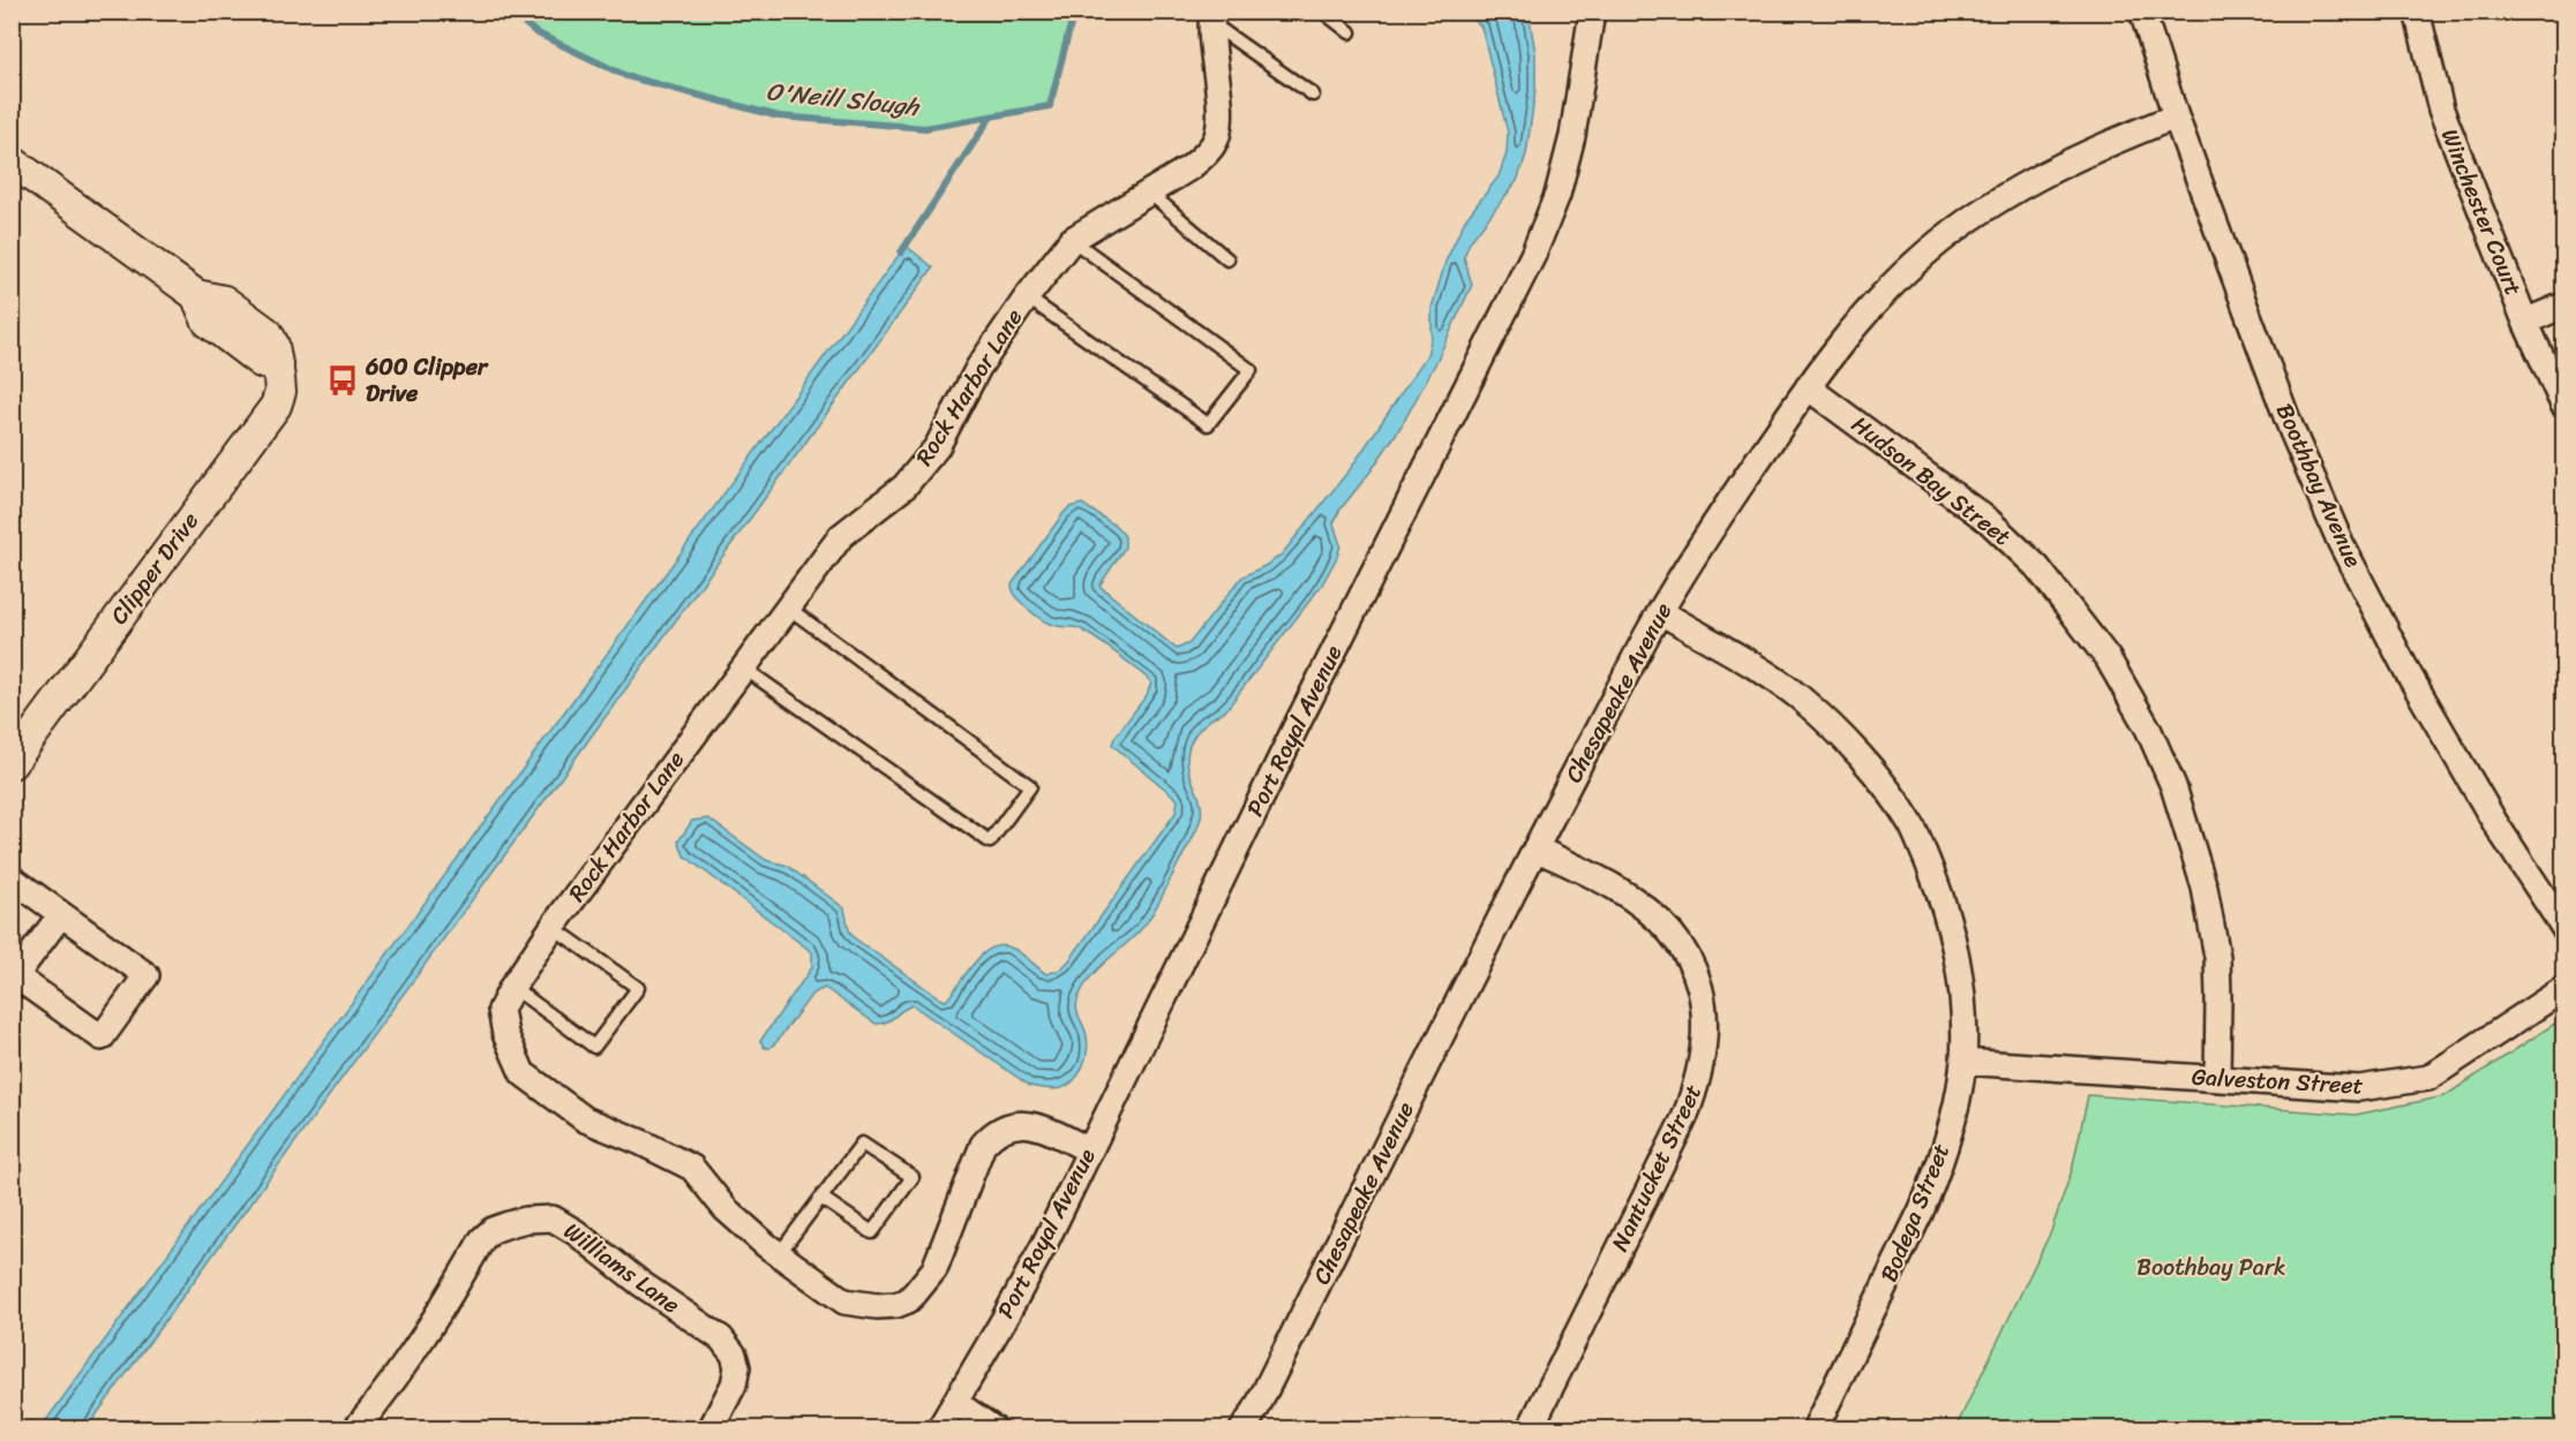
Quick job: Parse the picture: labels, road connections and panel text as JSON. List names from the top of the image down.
{
  "streets": {
    "street": [
      "Winchester Court",
      "Rock Harbor Lane",
      "Hudson Bay Street",
      "Boothbay Avenue",
      "Clipper Drive",
      "Chesapeake Avenue",
      "Port Royal Avenue",
      "Galveston Street",
      "Nantucket Street",
      "Bodega Street",
      "Williams Lane"
    ]
  },
  "crossings": [
    ["Rock Harbor Lane", "Port Royal Avenue"],
    ["Hudson Bay Street", "Chesapeake Avenue"],
    ["Hudson Bay Street", "Galveston Street"],
    ["Boothbay Avenue", "Chesapeake Avenue"],
    ["Chesapeake Avenue", "Nantucket Street"],
    ["Chesapeake Avenue", "Bodega Street"],
    ["Galveston Street", "Bodega Street"]
  ],
  "water": ["O'Neill Slough"],
  "parks": ["Boothbay Park"],
  "places": {
    "bus stop": ["600 Clipper Drive"]
  }
}
